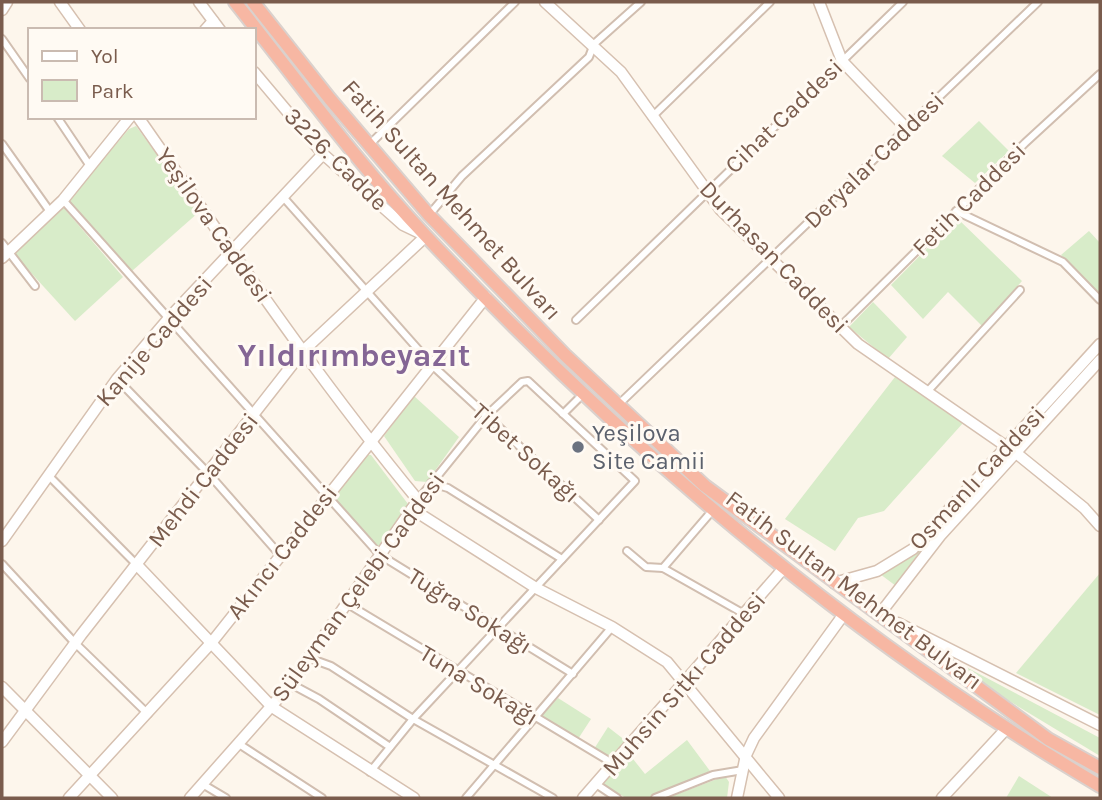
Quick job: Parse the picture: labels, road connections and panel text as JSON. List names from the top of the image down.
{
  "streets": {
    "highway": ["Fatih Sultan Mehmet Bulvarı"],
    "street": [
      "Cihat Caddesi",
      "3226. Cadde",
      "Deryalar Caddesi",
      "Fetih Caddesi",
      "Yeşilova Caddesi",
      "Durhasan Caddesi",
      "Kanije Caddesi",
      "Tibet Sokağı",
      "Osmanlı Caddesi",
      "Mehdi Caddesi",
      "Akıncı Caddesi",
      "Süleyman Çelebi Caddesi",
      "Tuğra Sokağı",
      "Muhsin Sıtkı Caddesi",
      "Tuna Sokağı"
    ]
  },
  "crossings": [
    ["Cihat Caddesi", "Durhasan Caddesi"],
    ["3226. Cadde", "Fatih Sultan Mehmet Bulvarı"],
    ["3226. Cadde", "Kanije Caddesi"],
    ["3226. Cadde", "Mehdi Caddesi"],
    ["Deryalar Caddesi", "Fatih Sultan Mehmet Bulvarı"],
    ["Deryalar Caddesi", "Durhasan Caddesi"],
    ["Fetih Caddesi", "Durhasan Caddesi"],
    ["Fatih Sultan Mehmet Bulvarı", "Osmanlı Caddesi"],
    ["Fatih Sultan Mehmet Bulvarı", "Mehdi Caddesi"],
    ["Fatih Sultan Mehmet Bulvarı", "Akıncı Caddesi"],
    ["Fatih Sultan Mehmet Bulvarı", "Muhsin Sıtkı Caddesi"],
    ["Yeşilova Caddesi", "Kanije Caddesi"],
    ["Yeşilova Caddesi", "Mehdi Caddesi"],
    ["Yeşilova Caddesi", "Akıncı Caddesi"],
    ["Yeşilova Caddesi", "Süleyman Çelebi Caddesi"],
    ["Yeşilova Caddesi", "Muhsin Sıtkı Caddesi"],
    ["Durhasan Caddesi", "Osmanlı Caddesi"],
    ["Kanije Caddesi", "Tibet Sokağı"],
    ["Kanije Caddesi", "Tuğra Sokağı"],
    ["Tibet Sokağı", "Mehdi Caddesi"],
    ["Tibet Sokağı", "Akıncı Caddesi"],
    ["Tibet Sokağı", "Süleyman Çelebi Caddesi"],
    ["Mehdi Caddesi", "Tuğra Sokağı"],
    ["Akıncı Caddesi", "Tuğra Sokağı"],
    ["Süleyman Çelebi Caddesi", "Tuğra Sokağı"],
    ["Süleyman Çelebi Caddesi", "Tuna Sokağı"],
    ["Muhsin Sıtkı Caddesi", "Tuna Sokağı"]
  ],
  "districts": ["Yıldırımbeyazıt"],
  "places": ["Yeşilova Site Camii"],
  "legend": ["Yol", "Park"]
}
